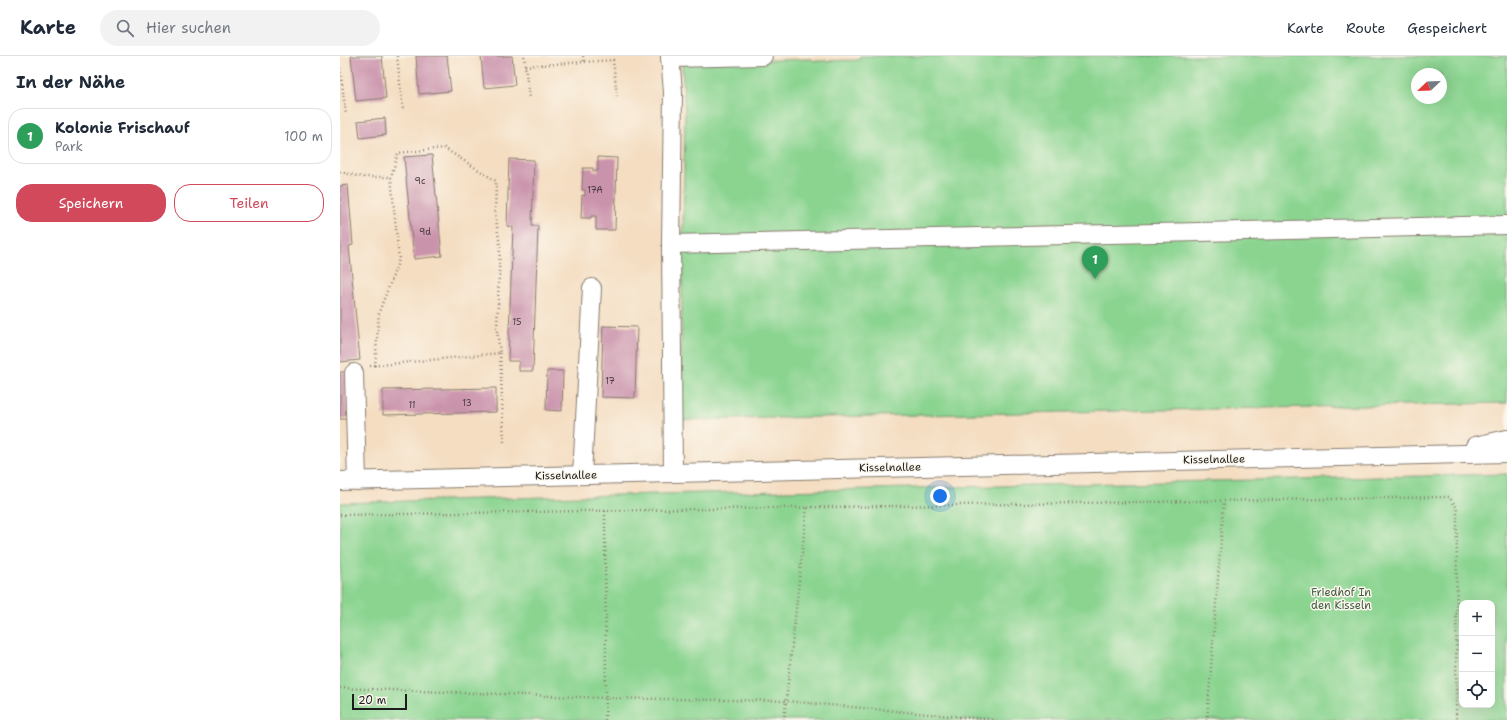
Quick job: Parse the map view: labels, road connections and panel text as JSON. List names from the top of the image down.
{
  "streets": {
    "street": ["Kisselnallee"]
  },
  "parks": ["Friedhof In den Kisseln"],
  "house_numbers": [
    "9c",
    "17A",
    "9d",
    "15",
    "17",
    "13",
    "11"
  ],
  "scale_bar": "20 m",
  "north": "bottom left",
  "page": {
    "header": "Karte",
    "search": "Hier suchen",
    "nav": ["Karte", "Route", "Gespeichert"],
    "heading": "In der Nähe",
    "list": [
      {
        "mark": "1",
        "name": "Kolonie Frischauf",
        "note": "Park",
        "value": "100 m"
      }
    ],
    "buttons": ["Speichern", "Teilen"],
    "pins": "1",
    "map_buttons": ["+", "−"],
    "scale": "20 m"
  }
}
